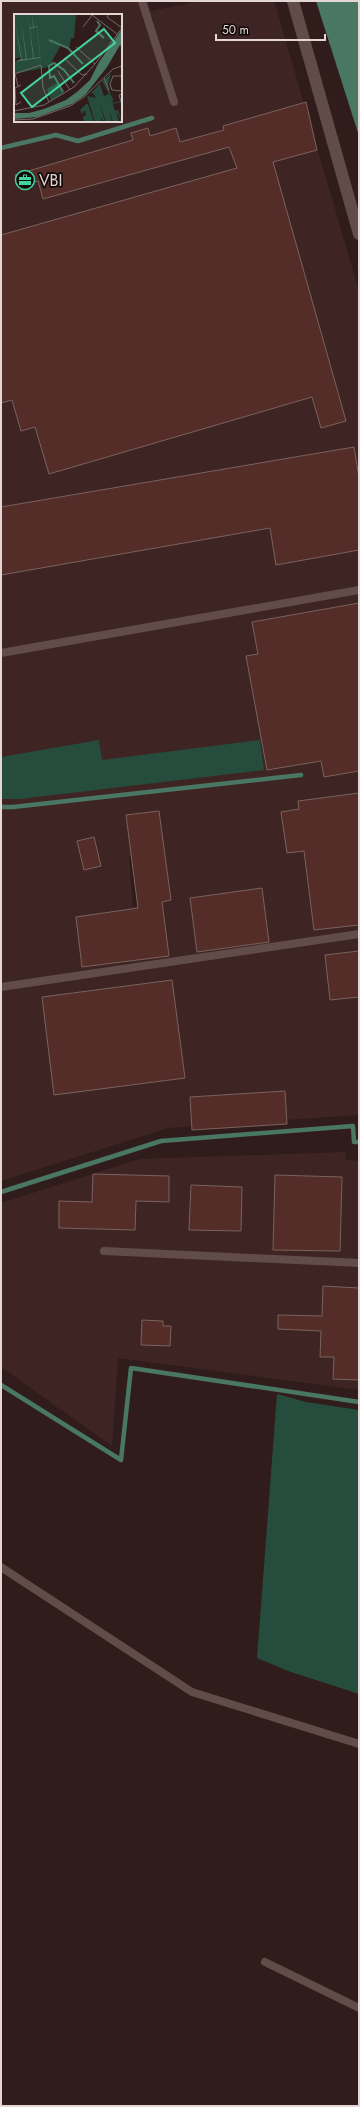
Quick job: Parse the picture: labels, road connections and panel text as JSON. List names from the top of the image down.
{
  "places": {
    "office": ["VBI"]
  },
  "scale_bar": "50 m"
}
